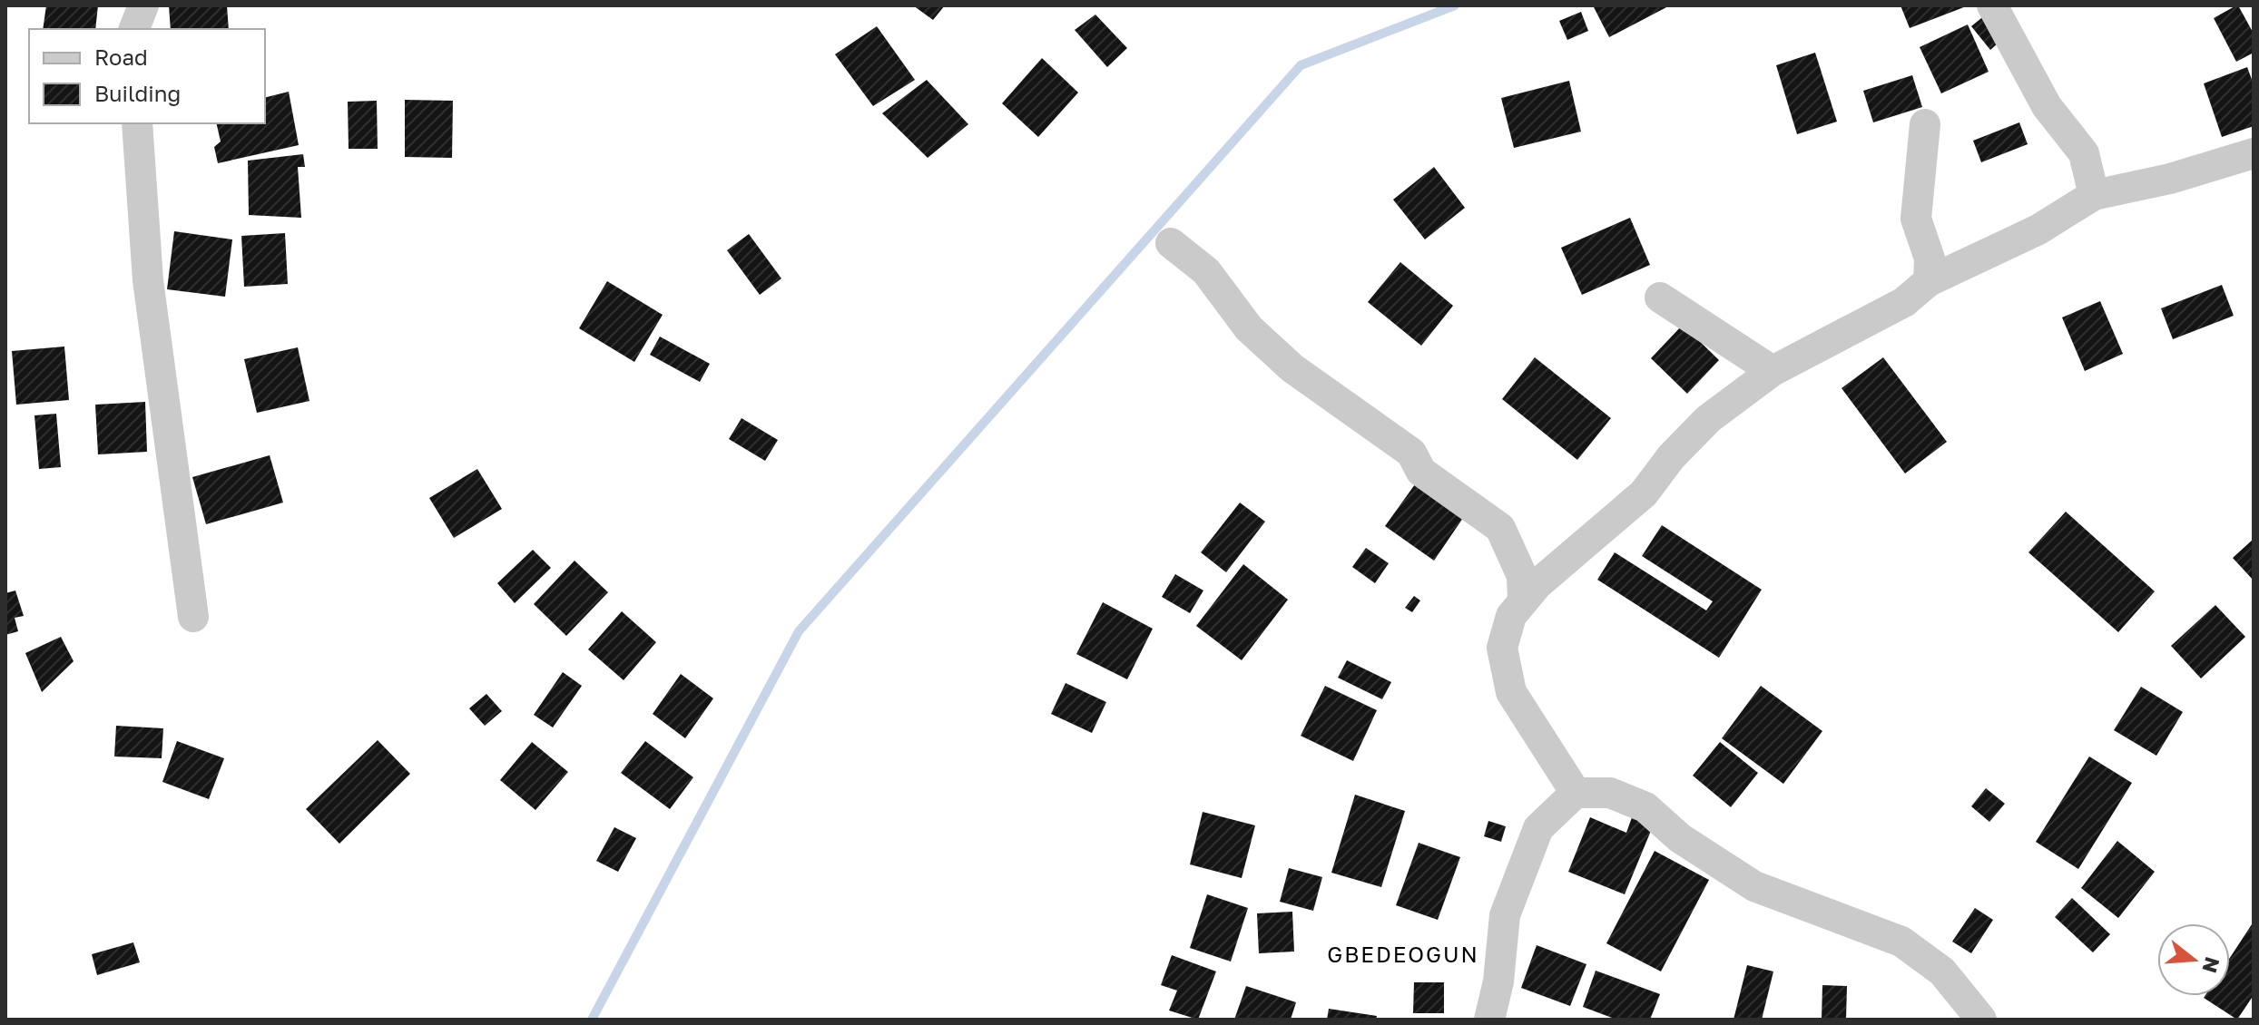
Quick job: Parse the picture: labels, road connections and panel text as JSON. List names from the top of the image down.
{
  "districts": ["GBEDEOGUN"],
  "legend": ["Road", "Building"],
  "north": "right"
}
